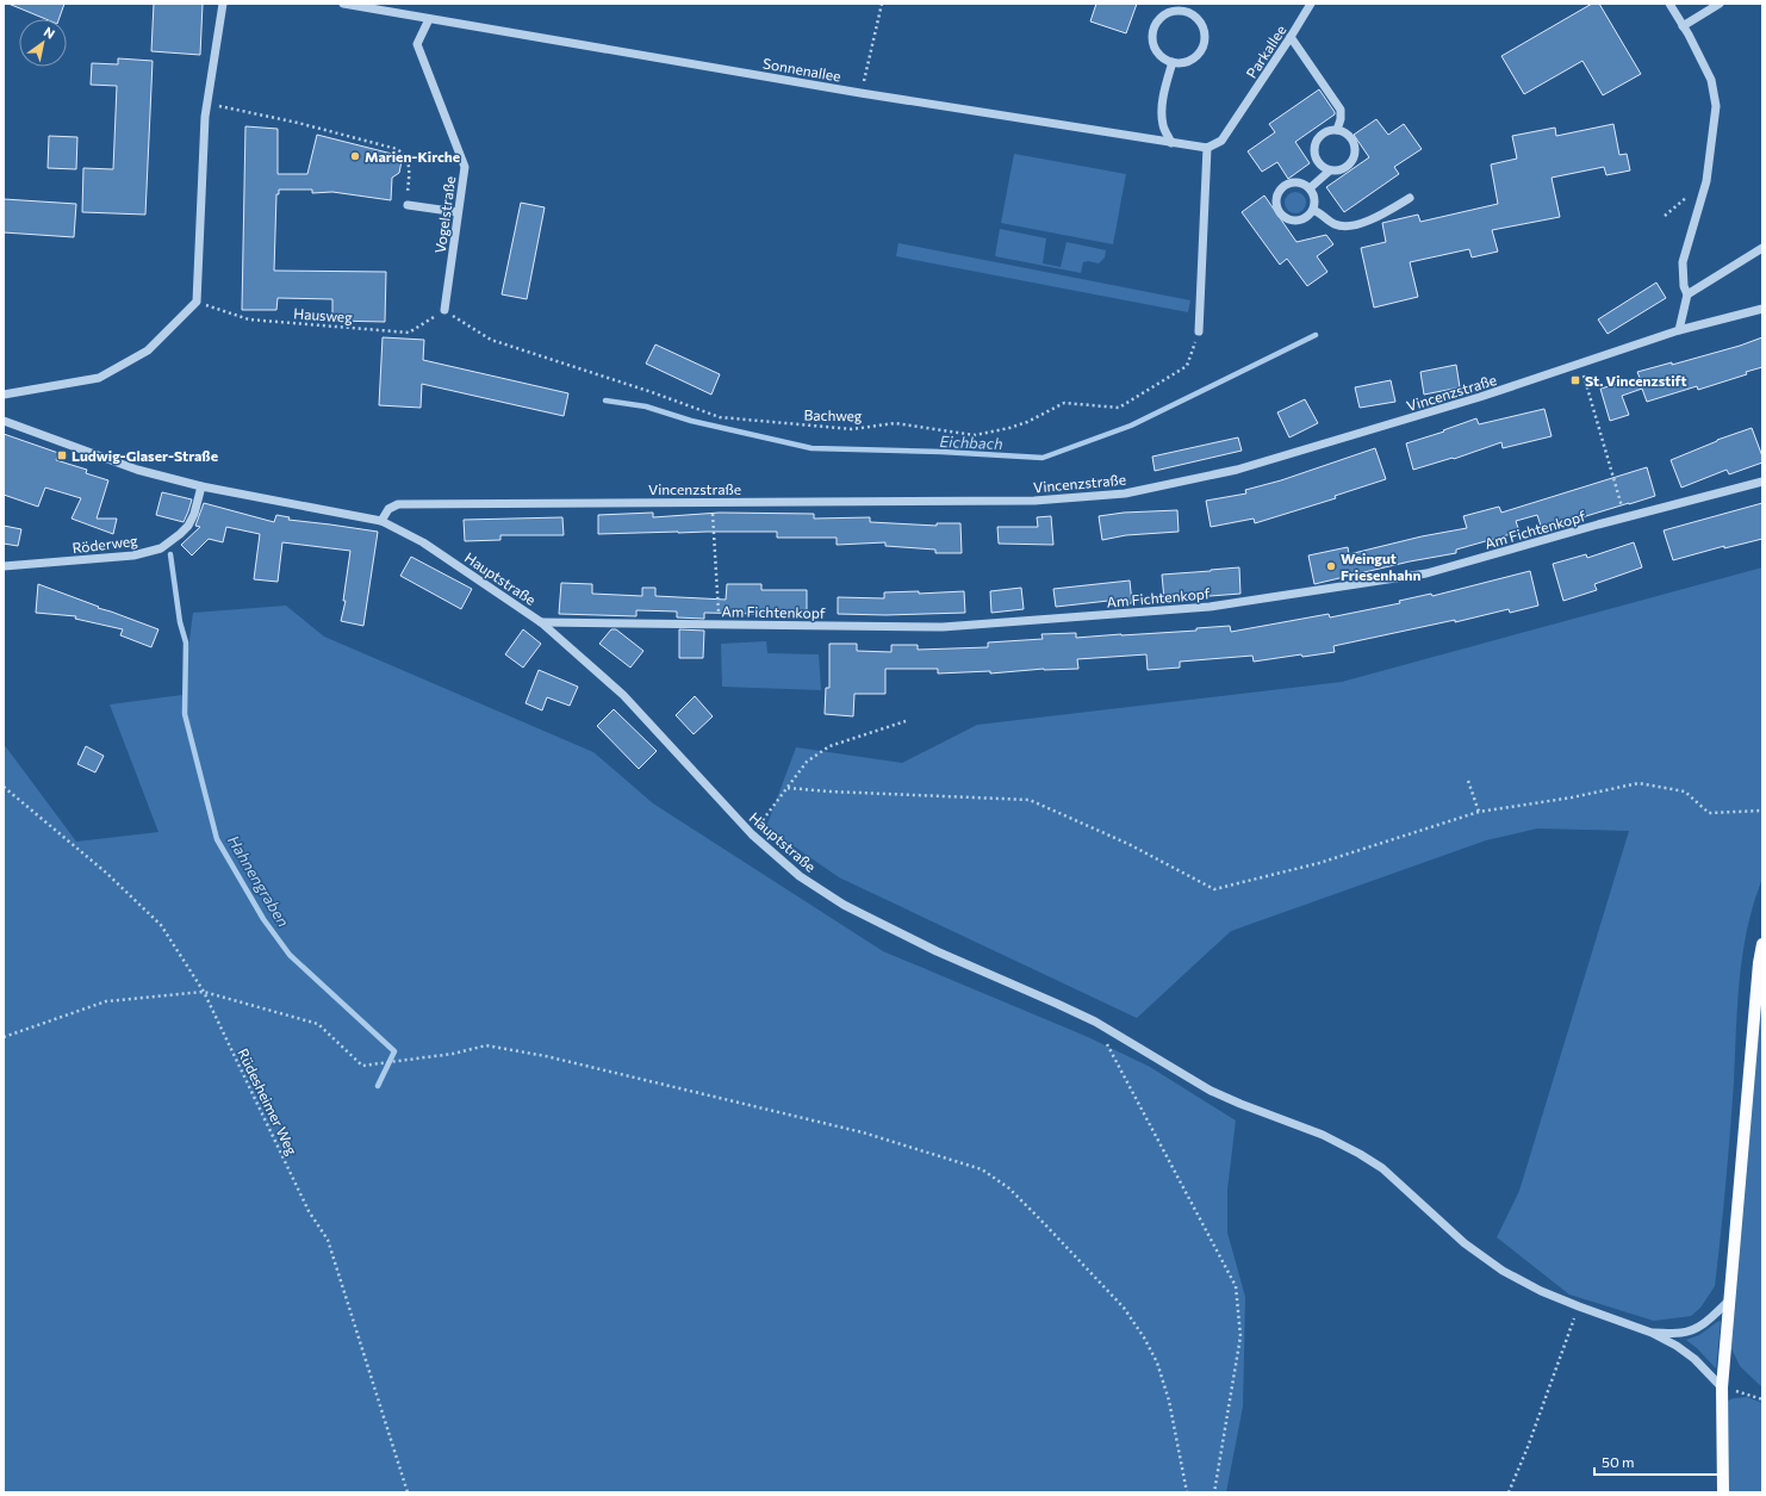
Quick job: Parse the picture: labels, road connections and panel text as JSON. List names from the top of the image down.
{
  "streets": {
    "street": [
      "Parkallee",
      "Sonnenallee",
      "Vogelstraße",
      "Vincenzstraße",
      "Am Fichtenkopf",
      "Röderweg",
      "Hauptstraße"
    ],
    "path": ["Hausweg", "Bachweg", "Rüdesheimer Weg"]
  },
  "crossings": [
    ["Parkallee", "Sonnenallee"],
    ["Sonnenallee", "Vogelstraße"],
    ["Vogelstraße", "Hausweg"],
    ["Vogelstraße", "Bachweg"],
    ["Hausweg", "Bachweg"],
    ["Vincenzstraße", "Hauptstraße"],
    ["Am Fichtenkopf", "Hauptstraße"],
    ["Röderweg", "Hauptstraße"]
  ],
  "water": ["Eichbach", "Hahnengraben"],
  "places": {
    "other": ["Marien-Kirche", "Weingut Friesenhahn"],
    "transit": ["St. Vincenzstift", "Ludwig-Glaser-Straße"]
  },
  "scale_bar": "50 m",
  "north": "top right"
}
